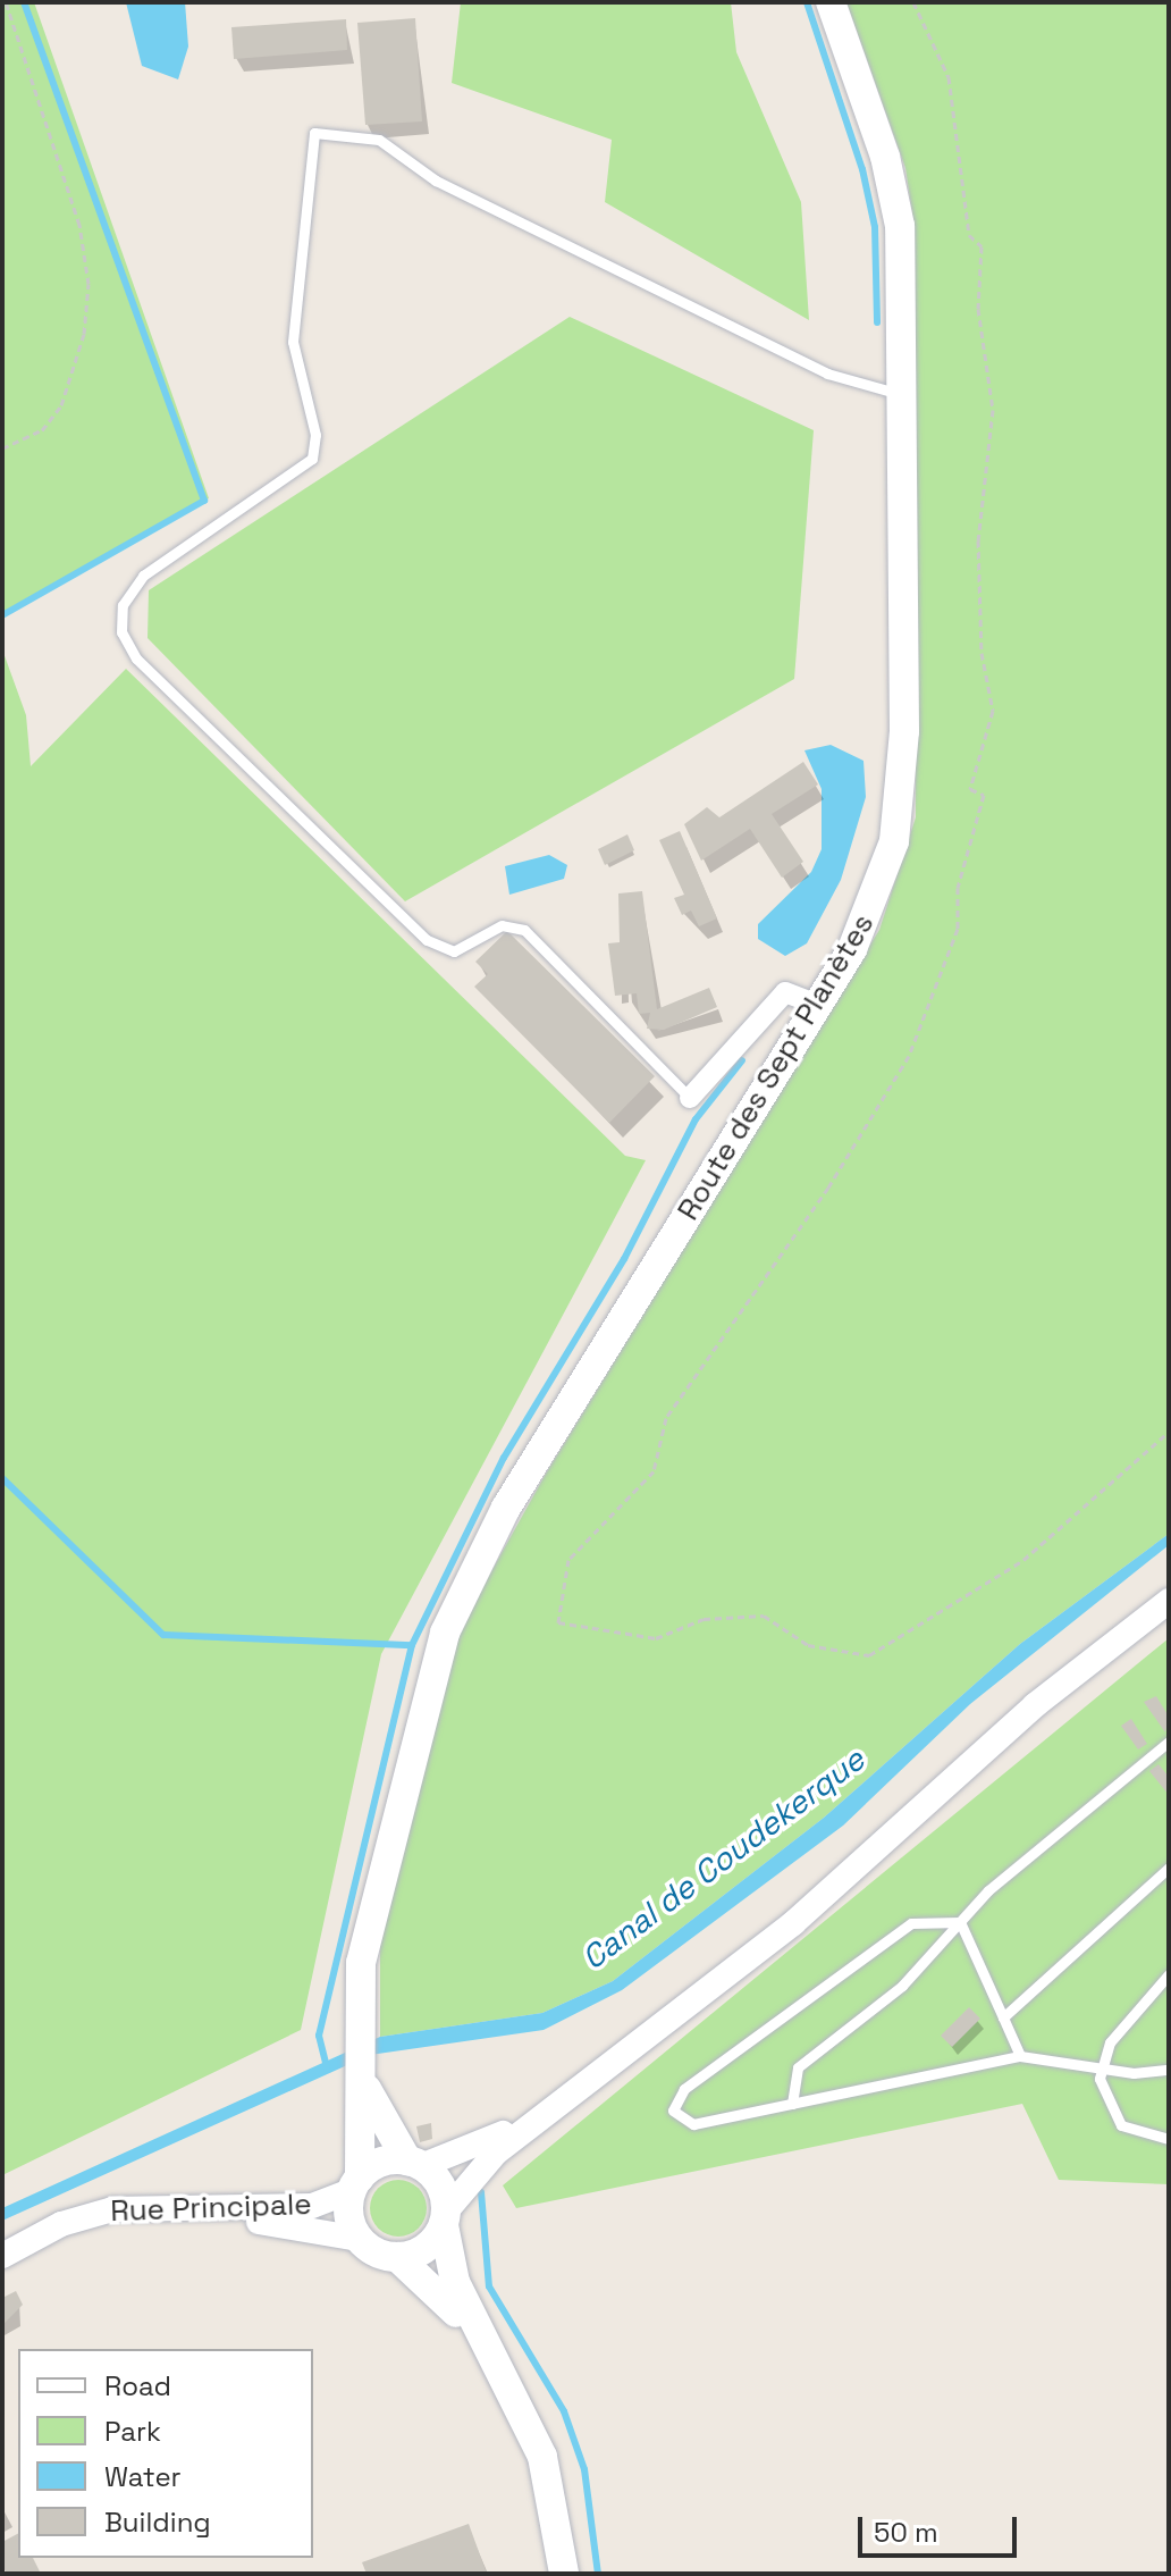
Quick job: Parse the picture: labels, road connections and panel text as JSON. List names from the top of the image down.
{
  "streets": {
    "main road": ["Route des Sept Planètes"],
    "street": ["Rue Principale"]
  },
  "crossings": [
    ["Route des Sept Planètes", "Rue Principale"]
  ],
  "water": ["Canal de Coudekerque"],
  "legend": [
    "Road",
    "Park",
    "Water",
    "Building"
  ],
  "scale_bar": "50 m"
}
